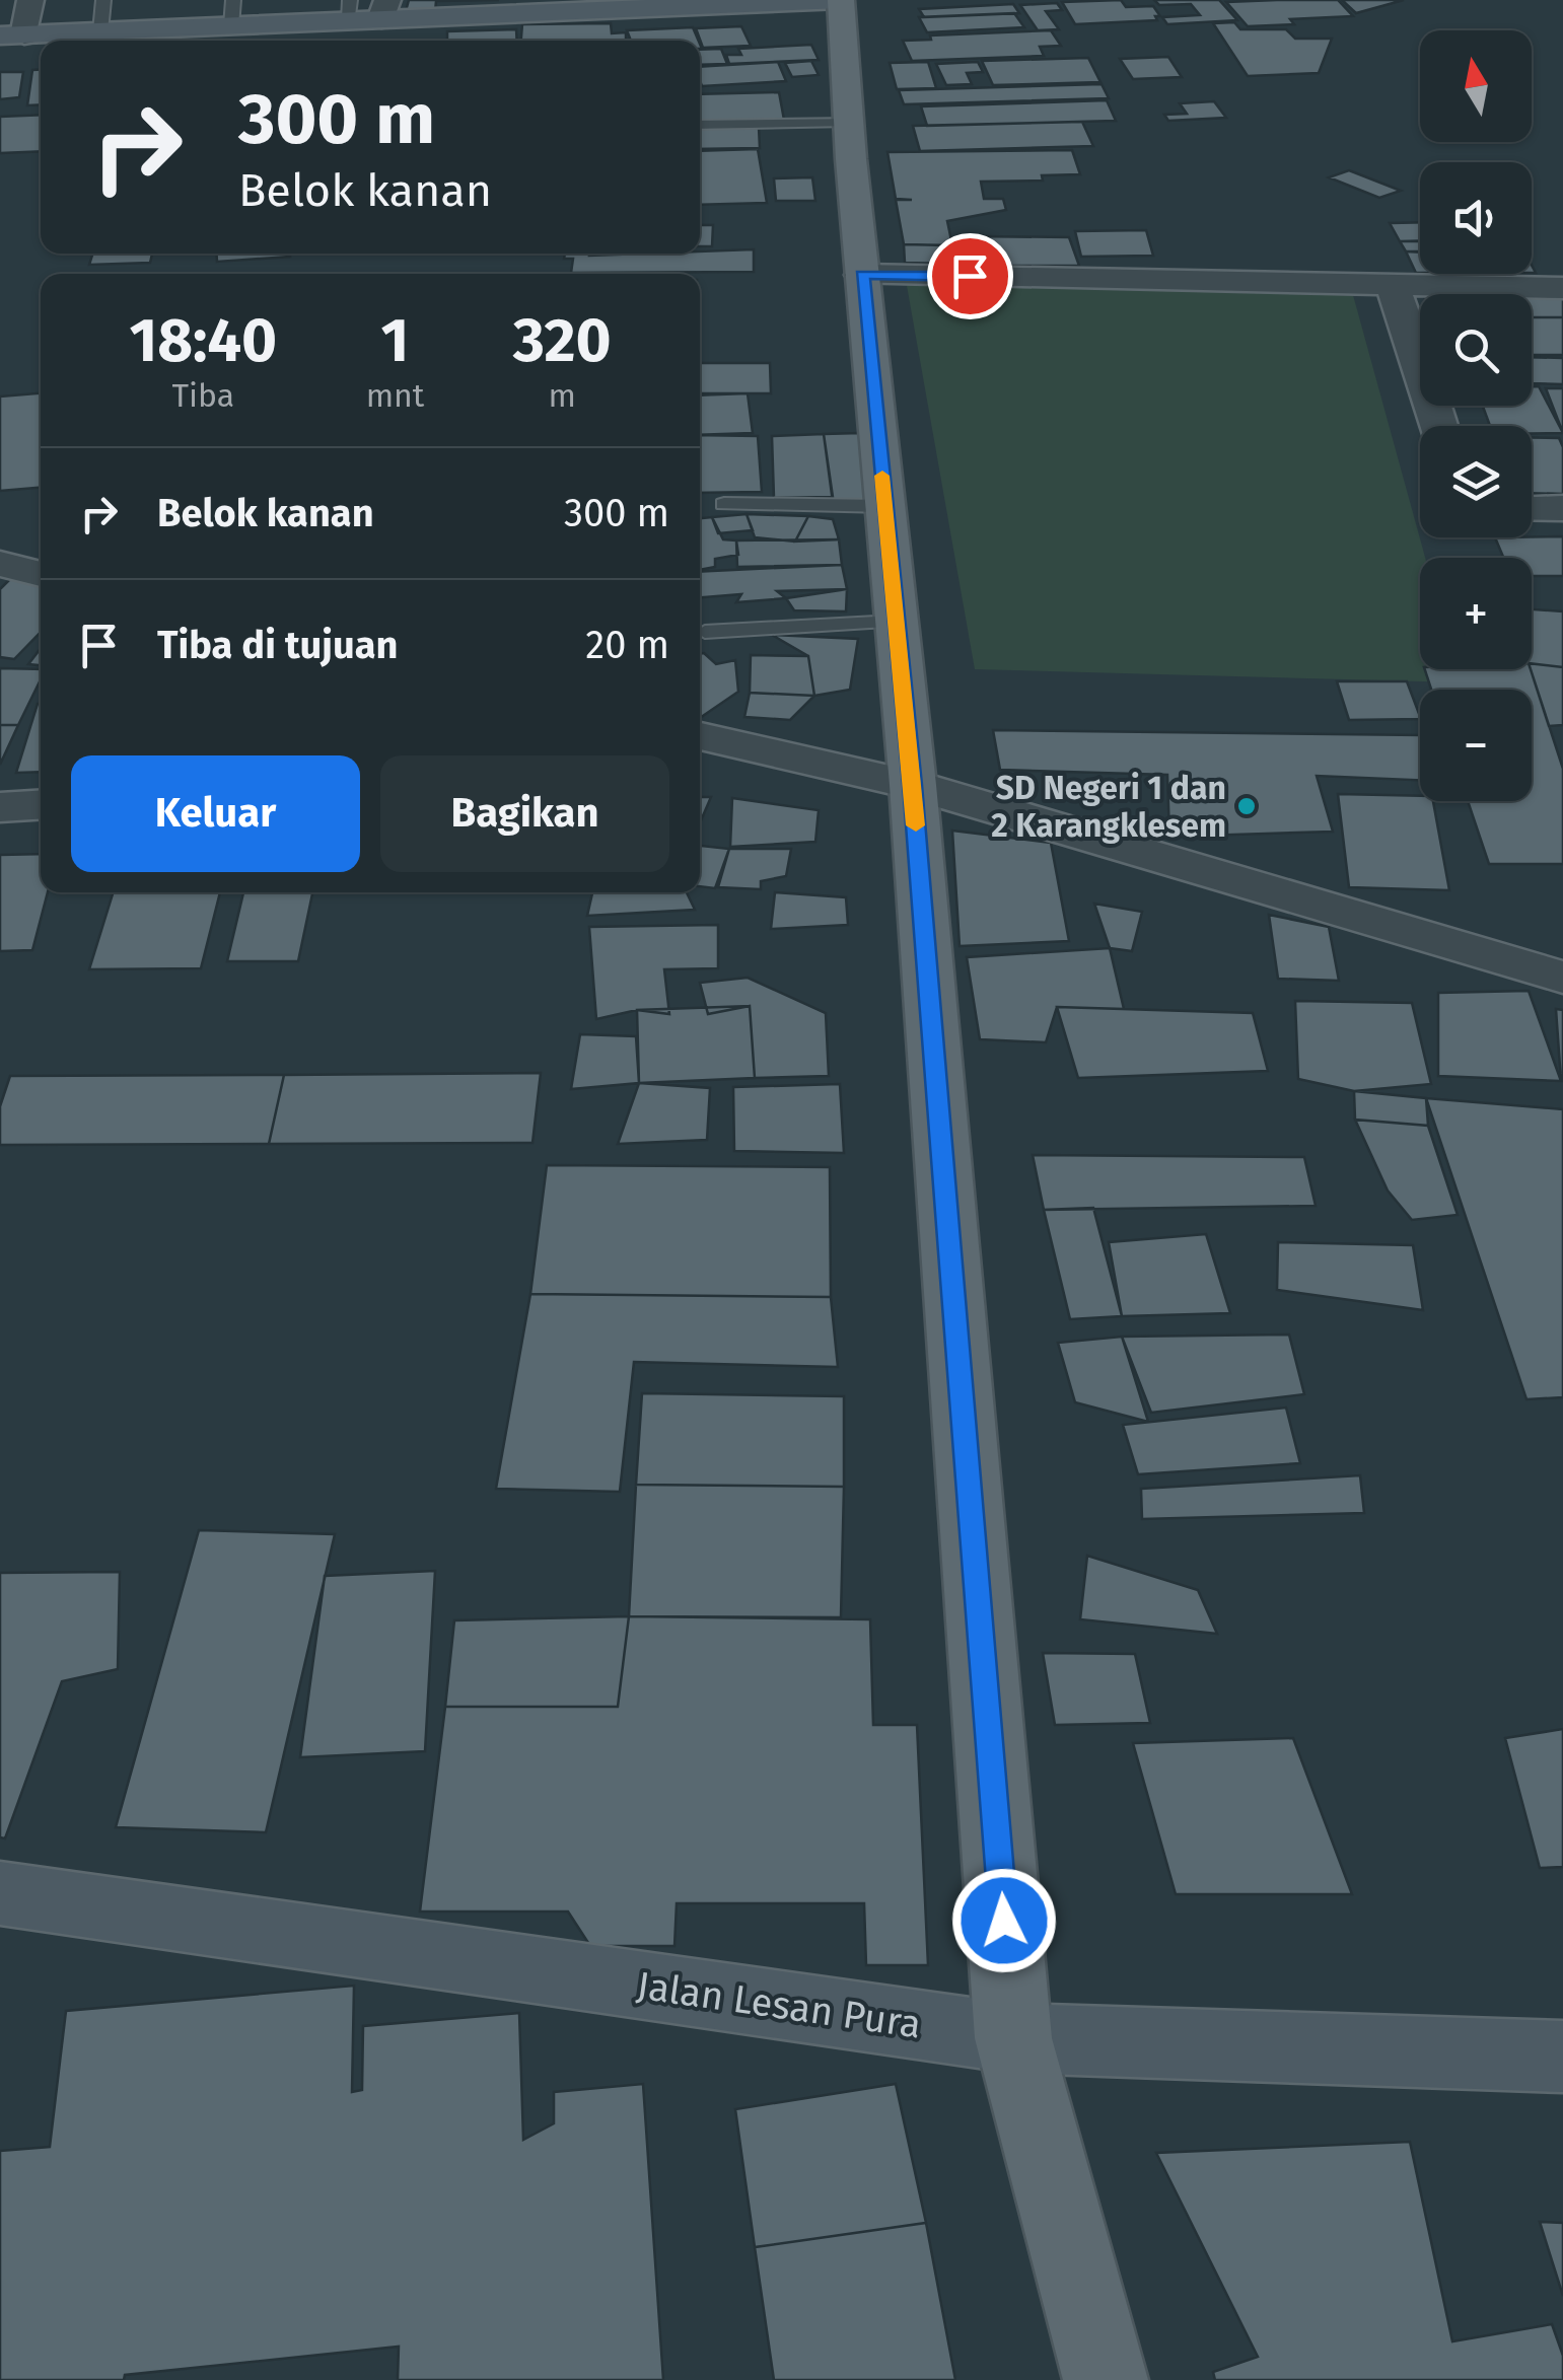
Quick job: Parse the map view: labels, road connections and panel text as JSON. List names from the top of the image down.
{
  "streets": {
    "main road": ["Jalan Lesan Pura"]
  },
  "places": ["SD Negeri 1 dan 2 Karangklesem"],
  "north": "top",
  "page": {
    "map_buttons": ["+", "−"],
    "turn": ["300 m", "Belok kanan"],
    "eta": [
      "18:40",
      "Tiba",
      "1",
      "mnt",
      "320",
      "m"
    ],
    "list": [
      {
        "name": "Belok kanan",
        "value": "300 m"
      },
      {
        "name": "Tiba di tujuan",
        "value": "20 m"
      }
    ],
    "buttons": ["Keluar", "Bagikan"]
  }
}
